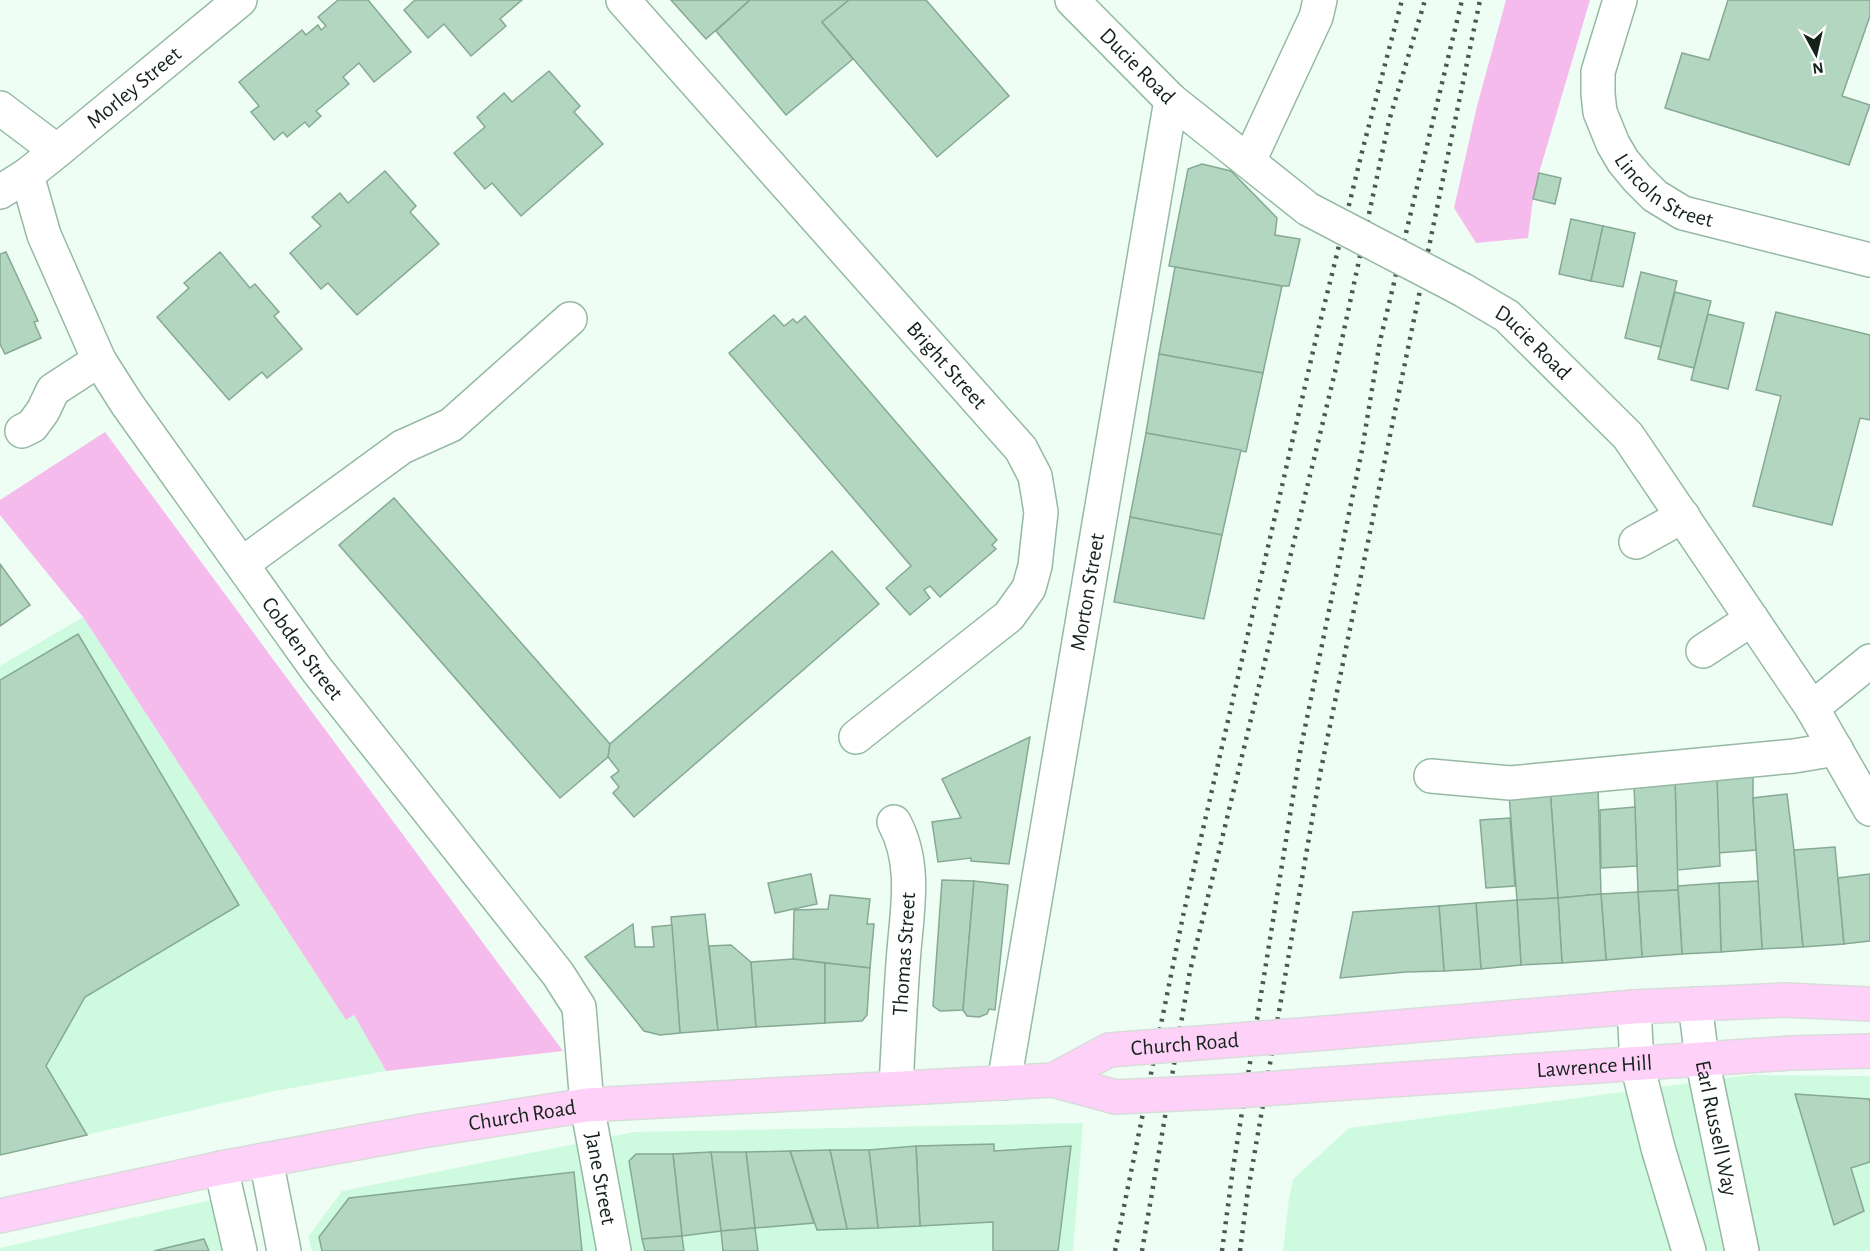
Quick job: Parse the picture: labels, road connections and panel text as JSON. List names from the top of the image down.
{
  "streets": {
    "main road": ["Church Road", "Lawrence Hill"],
    "street": [
      "Ducie Road",
      "Morley Street",
      "Lincoln Street",
      "Bright Street",
      "Morton Street",
      "Cobden Street",
      "Thomas Street",
      "Earl Russell Way",
      "Jane Street"
    ]
  },
  "crossings": [
    ["Ducie Road", "Morton Street"],
    ["Morley Street", "Cobden Street"],
    ["Morton Street", "Church Road"],
    ["Cobden Street", "Church Road"],
    ["Cobden Street", "Jane Street"],
    ["Thomas Street", "Church Road"],
    ["Church Road", "Lawrence Hill"],
    ["Church Road", "Jane Street"],
    ["Lawrence Hill", "Earl Russell Way"]
  ],
  "north": "bottom"
}
